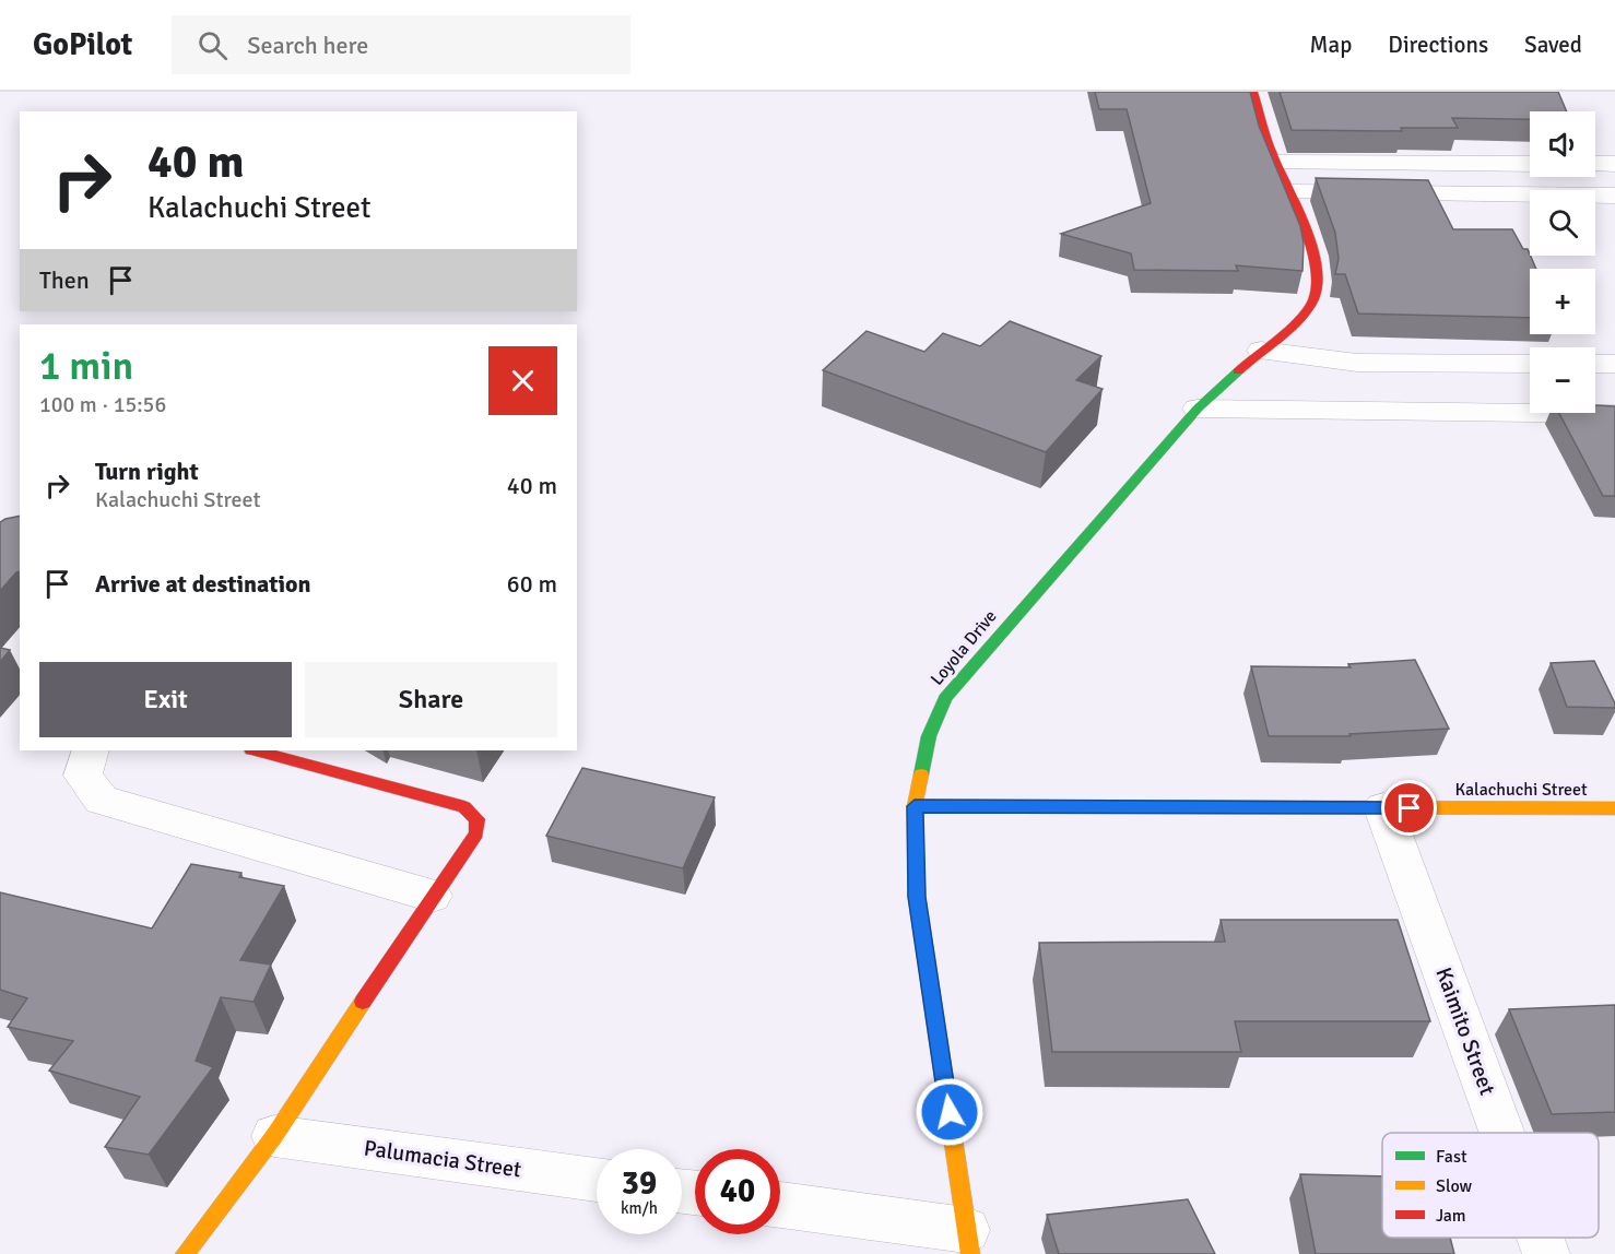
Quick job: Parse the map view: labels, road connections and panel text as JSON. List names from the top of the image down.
{
  "streets": {
    "street": [
      "Loyola Drive",
      "Kalachuchi Street",
      "Kaimito Street",
      "Palumacia Street"
    ]
  },
  "crossings": [
    ["Loyola Drive", "Kalachuchi Street"],
    ["Kalachuchi Street", "Kaimito Street"]
  ],
  "legend": ["Fast", "Slow", "Jam"],
  "page": {
    "header": "GoPilot",
    "search": "Search here",
    "nav": ["Map", "Directions", "Saved"],
    "map_buttons": ["+", "−"],
    "turn": ["40 m", "Kalachuchi Street"],
    "then": "Then",
    "heading": ["1 min", "100 m · 15:56"],
    "list": [
      {
        "name": "Turn right",
        "note": "Kalachuchi Street",
        "value": "40 m"
      },
      {
        "name": "Arrive at destination",
        "value": "60 m"
      }
    ],
    "buttons": ["Exit", "Share"],
    "speed": "39 km/h",
    "limit": "40"
  }
}
